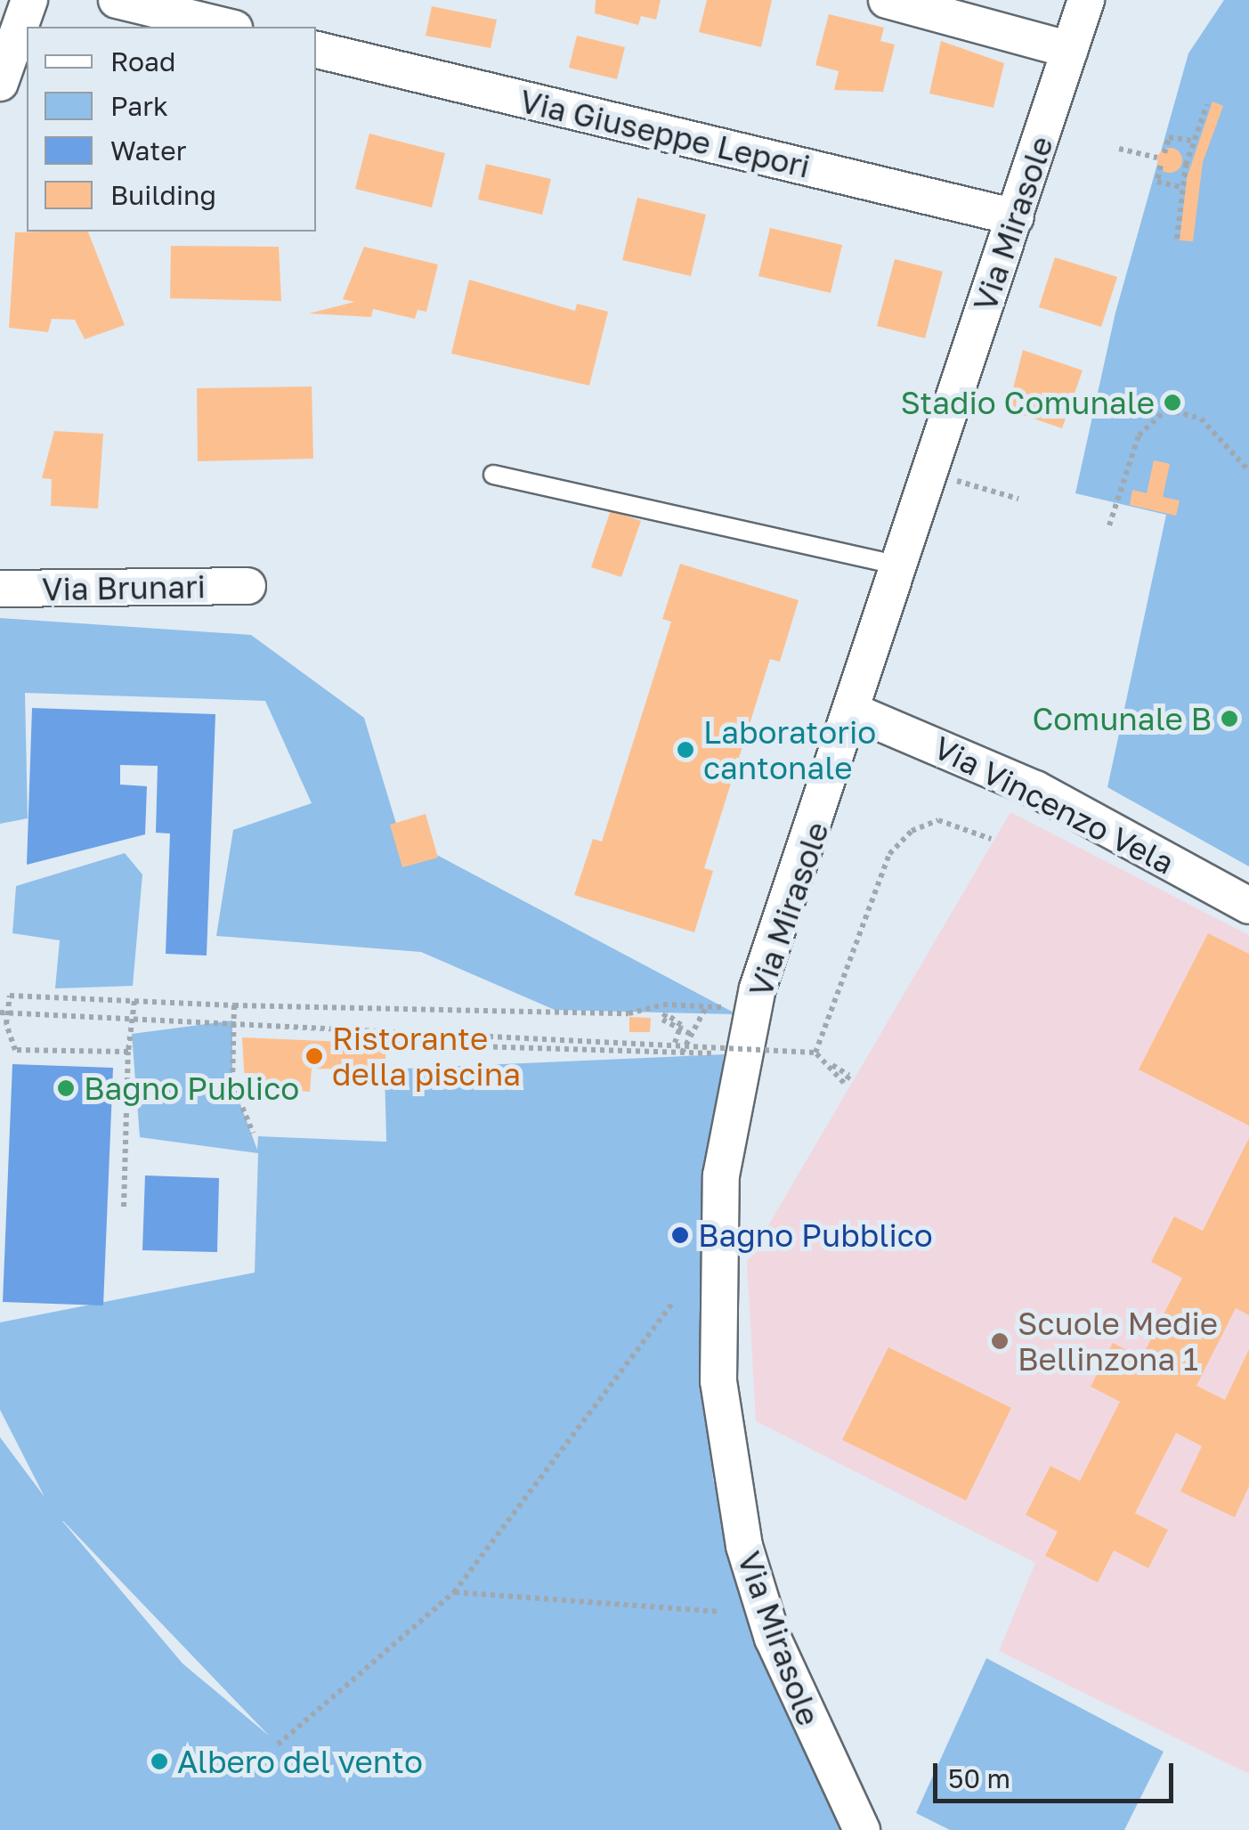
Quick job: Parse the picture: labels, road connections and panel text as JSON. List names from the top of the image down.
{
  "streets": {
    "street": [
      "Via Giuseppe Lepori",
      "Via Mirasole",
      "Via Brunari",
      "Via Vincenzo Vela"
    ]
  },
  "crossings": [
    ["Via Giuseppe Lepori", "Via Mirasole"],
    ["Via Mirasole", "Via Vincenzo Vela"]
  ],
  "places": [
    "Stadio Comunale",
    "Comunale B",
    "Laboratorio cantonale",
    "Ristorante della piscina",
    "Bagno Publico",
    "Bagno Pubblico",
    "Scuole Medie Bellinzona 1",
    "Albero del vento"
  ],
  "legend": [
    "Road",
    "Park",
    "Water",
    "Building"
  ],
  "scale_bar": "50 m"
}
